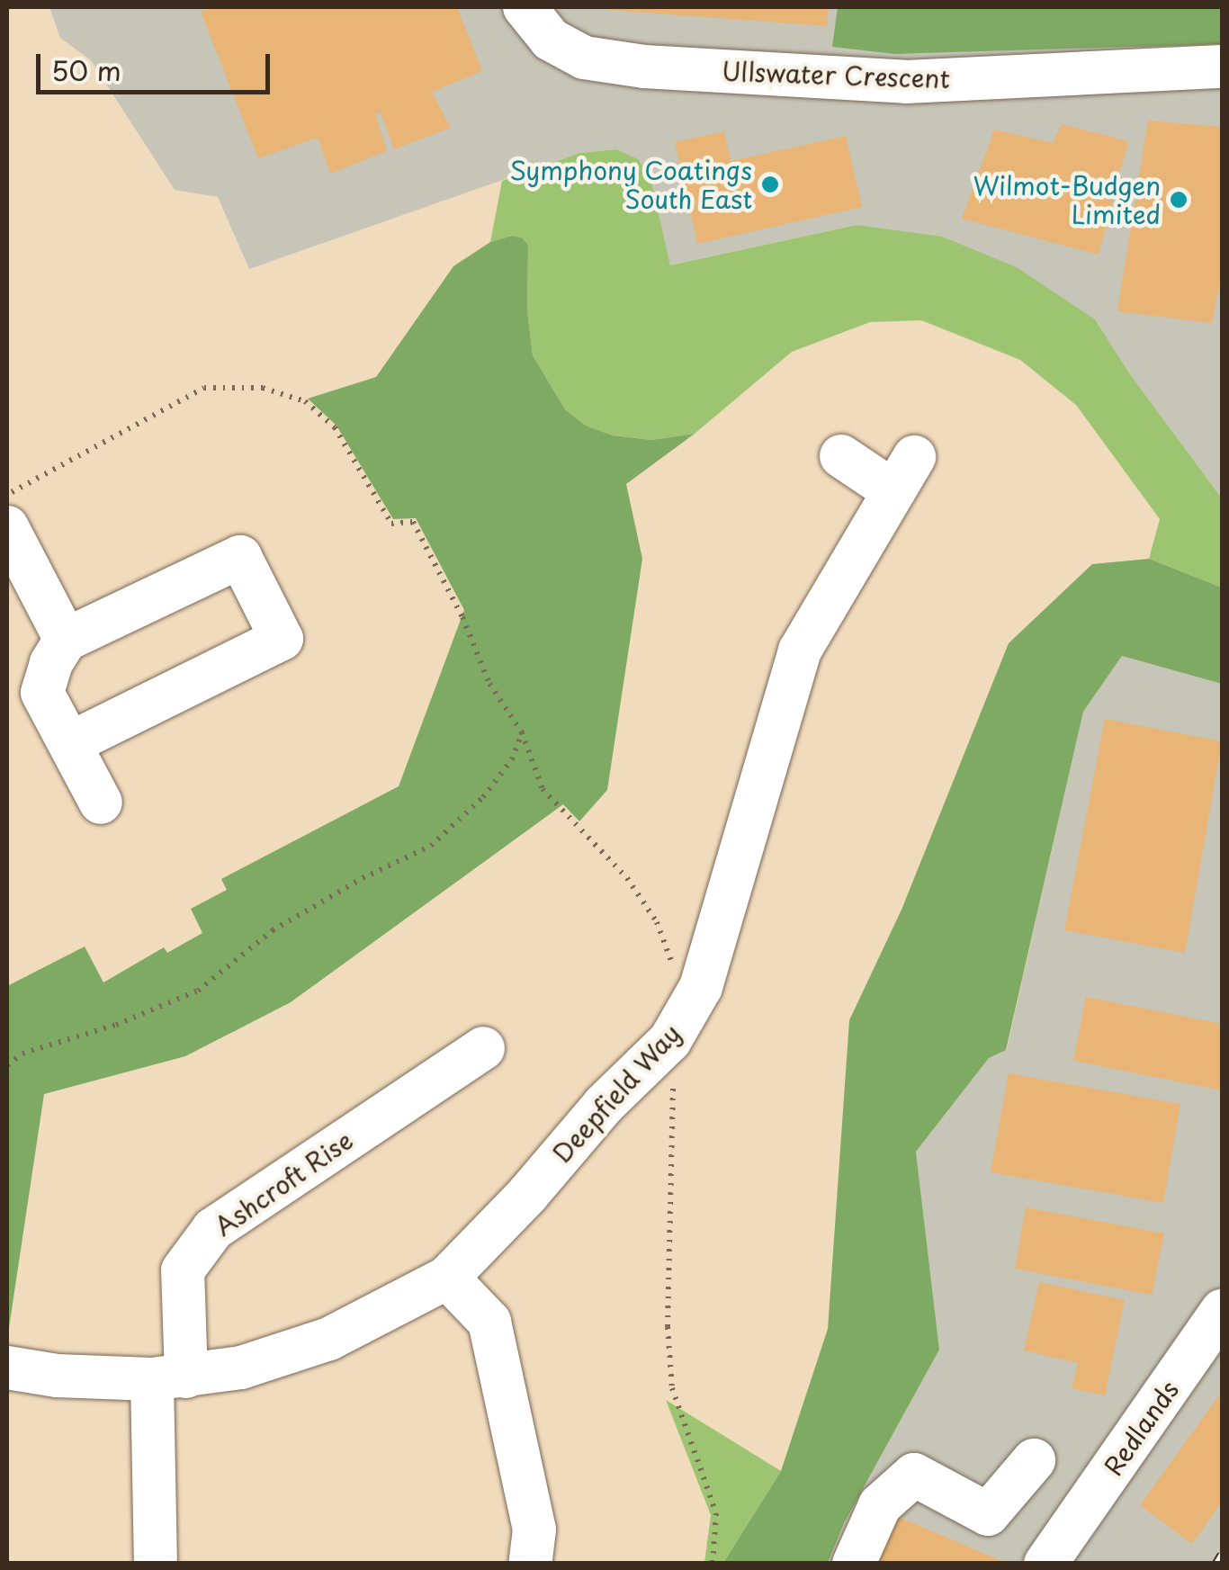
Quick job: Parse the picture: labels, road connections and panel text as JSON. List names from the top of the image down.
{
  "streets": {
    "street": [
      "Ullswater Crescent",
      "Deepfield Way",
      "Ashcroft Rise",
      "Redlands"
    ]
  },
  "crossings": [
    ["Deepfield Way", "Ashcroft Rise"]
  ],
  "places": ["Symphony Coatings South East", "Wilmot-Budgen Limited"],
  "scale_bar": "50 m"
}
